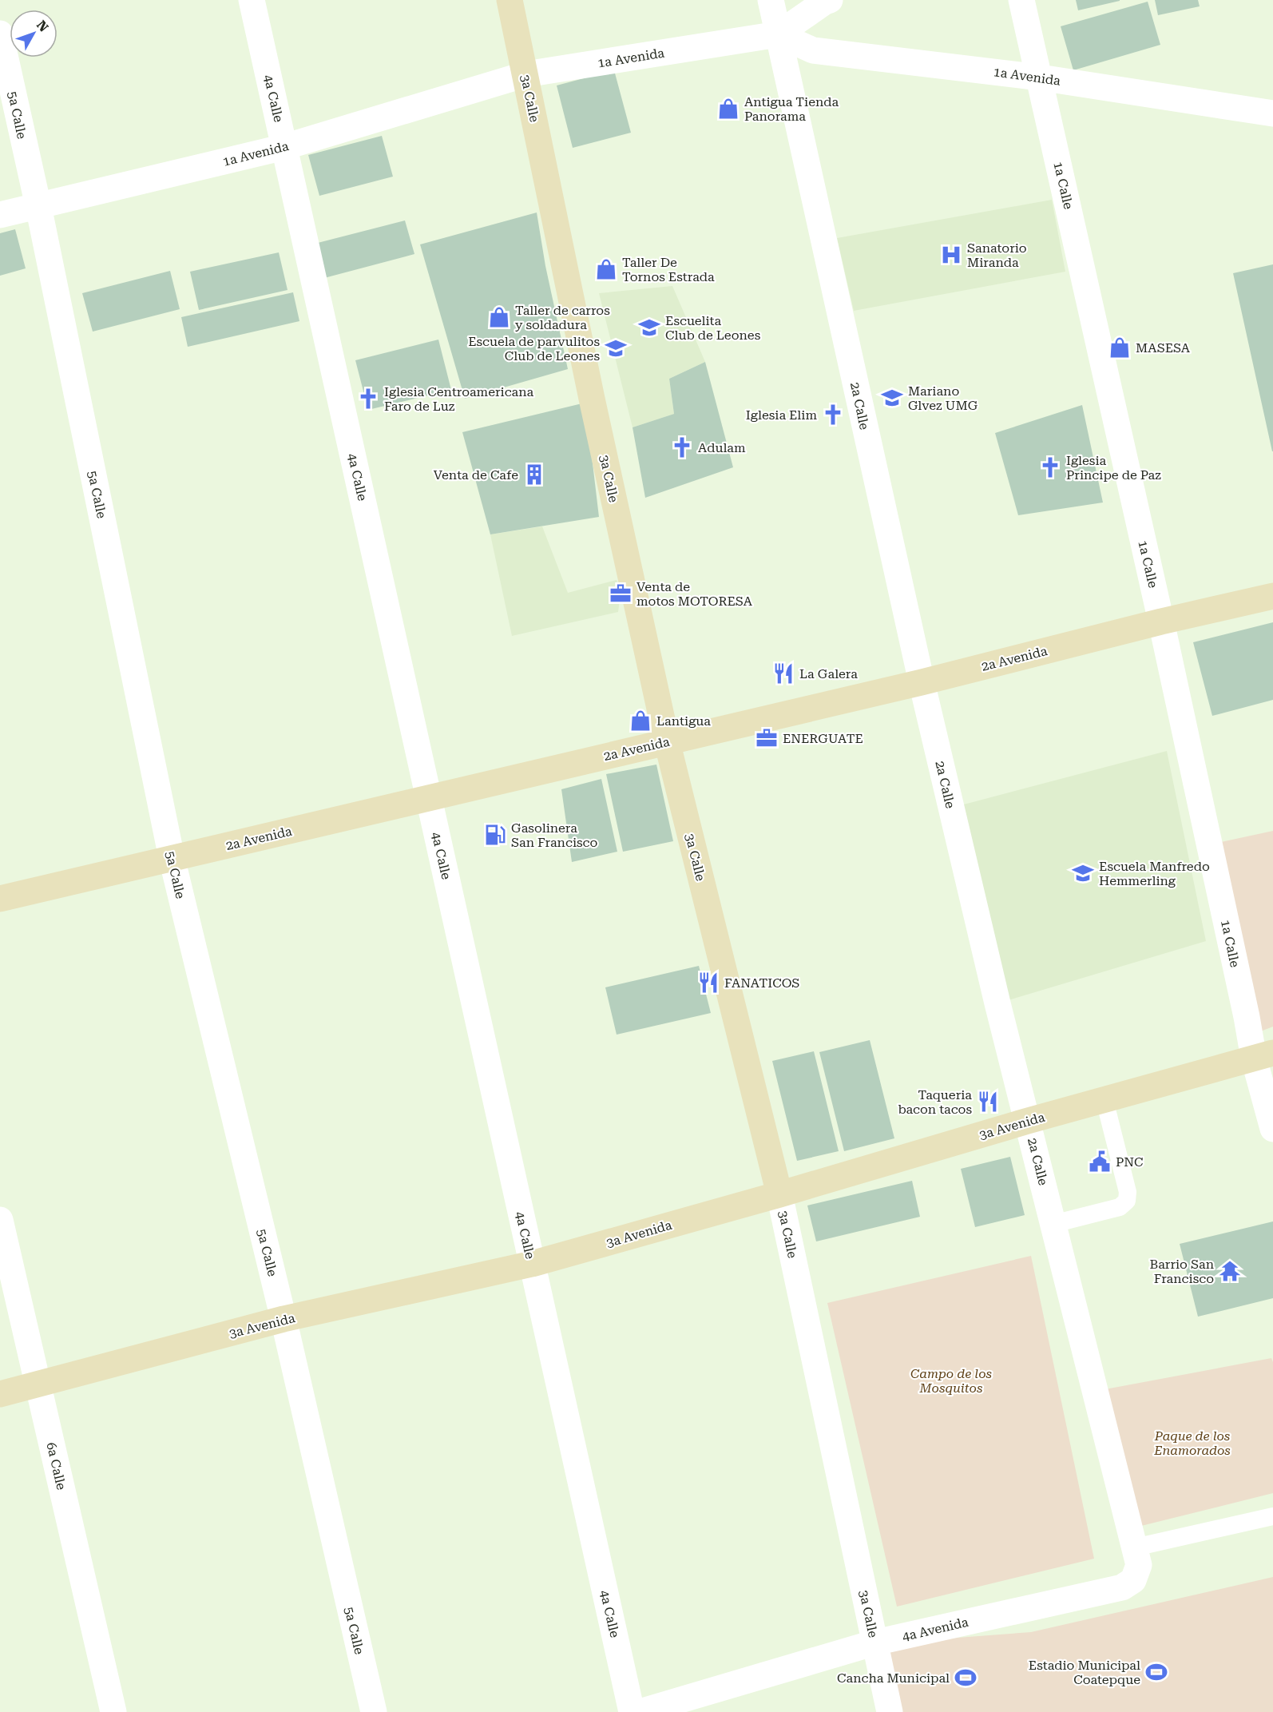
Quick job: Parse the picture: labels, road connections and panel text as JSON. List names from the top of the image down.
{
  "streets": {
    "main road": ["3a Calle", "2a Avenida", "3a Avenida"],
    "street": [
      "1a Avenida",
      "4a Calle",
      "5a Calle",
      "1a Calle",
      "2a Calle",
      "6a Calle",
      "4a Avenida"
    ]
  },
  "crossings": [
    ["1a Avenida", "4a Calle"],
    ["1a Avenida", "3a Calle"],
    ["1a Avenida", "5a Calle"],
    ["1a Avenida", "1a Calle"],
    ["1a Avenida", "2a Calle"],
    ["4a Calle", "2a Avenida"],
    ["4a Calle", "3a Avenida"],
    ["3a Calle", "2a Avenida"],
    ["3a Calle", "3a Avenida"],
    ["3a Calle", "4a Avenida"],
    ["5a Calle", "2a Avenida"],
    ["5a Calle", "3a Avenida"],
    ["1a Calle", "2a Avenida"],
    ["1a Calle", "3a Avenida"],
    ["2a Calle", "2a Avenida"],
    ["2a Calle", "3a Avenida"],
    ["2a Calle", "4a Avenida"],
    ["3a Avenida", "6a Calle"]
  ],
  "parks": ["Campo de los Mosquitos", "Paque de los Enamorados"],
  "places": {
    "shop": [
      "Antigua Tienda Panorama",
      "Taller De Tornos Estrada",
      "Taller de carros y soldadura",
      "MASESA",
      "Lantigua"
    ],
    "hospital": ["Sanatorio Miranda"],
    "school or university": [
      "Escuelita Club de Leones",
      "Escuela de parvulitos Club de Leones",
      "Mariano Glvez UMG",
      "Escuela Manfredo Hemmerling"
    ],
    "church": [
      "Iglesia Centroamericana Faro de Luz",
      "Iglesia Elim",
      "Adulam",
      "Iglesia Principe de Paz"
    ],
    "building": ["Venta de Cafe"],
    "office": ["Venta de motos MOTORESA", "ENERGUATE"],
    "restaurant": ["La Galera", "FANATICOS", "Taqueria bacon tacos"],
    "fuel station": ["Gasolinera San Francisco"],
    "public building": ["PNC"],
    "temple": ["Barrio San Francisco"],
    "sports": ["Estadio Municipal Coatepque", "Cancha Municipal"]
  },
  "north": "top right"
}
